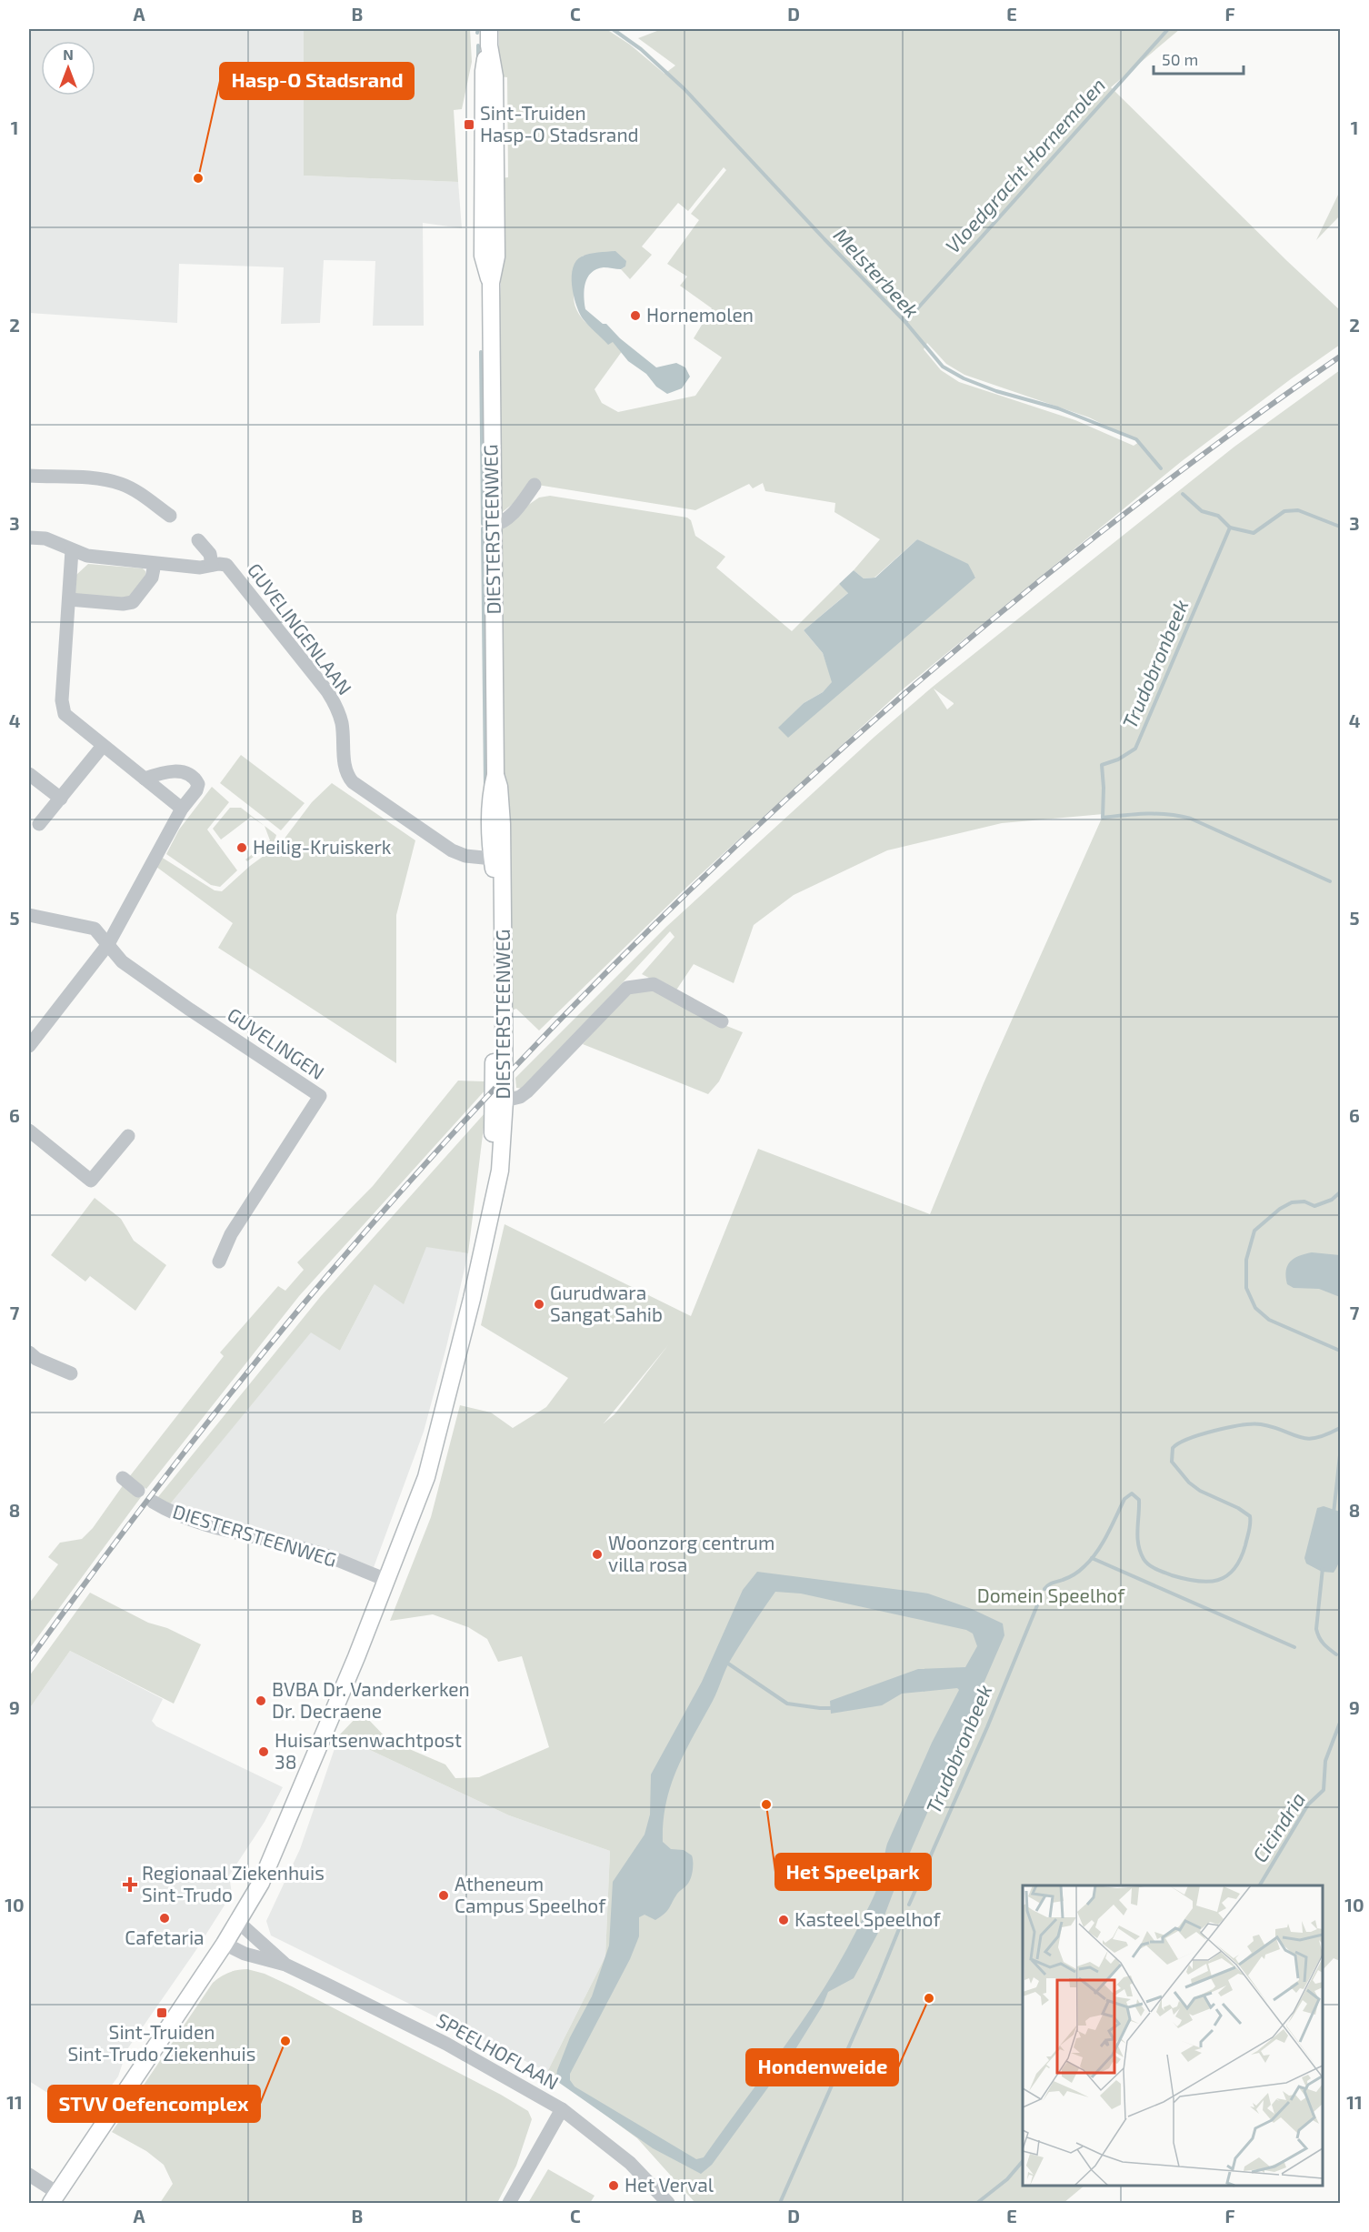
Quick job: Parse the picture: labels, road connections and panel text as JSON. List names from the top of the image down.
{
  "streets": {
    "main road": ["DIESTERSTEENWEG"],
    "street": ["GUVELINGENLAAN", "GUVELINGEN", "SPEELHOFLAAN"]
  },
  "crossings": [
    ["DIESTERSTEENWEG", "GUVELINGENLAAN"],
    ["DIESTERSTEENWEG", "SPEELHOFLAAN"]
  ],
  "water": [
    "Vloedgracht Hornemolen",
    "Melsterbeek",
    "Trudobronbeek",
    "Cicindria"
  ],
  "parks": ["Domein Speelhof"],
  "places": {
    "transit": ["Sint-Truiden Hasp-O Stadsrand", "Sint-Truiden Sint-Trudo Ziekenhuis"],
    "other": [
      "Hasp-O Stadsrand",
      "Hornemolen",
      "Heilig-Kruiskerk",
      "Gurudwara Sangat Sahib",
      "Woonzorg centrum villa rosa",
      "BVBA Dr. Vanderkerken Dr. Decraene",
      "Huisartsenwachtpost 38",
      "Het Speelpark",
      "Atheneum Campus Speelhof",
      "Cafetaria",
      "Kasteel Speelhof",
      "Hondenweide",
      "STVV Oefencomplex",
      "Het Verval"
    ],
    "health": ["Regionaal Ziekenhuis Sint-Trudo"]
  },
  "scale_bar": "50 m",
  "north": "top",
  "grid": {
    "columns": [
      "A",
      "B",
      "C",
      "D",
      "E",
      "F"
    ],
    "rows": [
      "1",
      "2",
      "3",
      "4",
      "5",
      "6",
      "7",
      "8",
      "9",
      "10",
      "11"
    ]
  }
}
